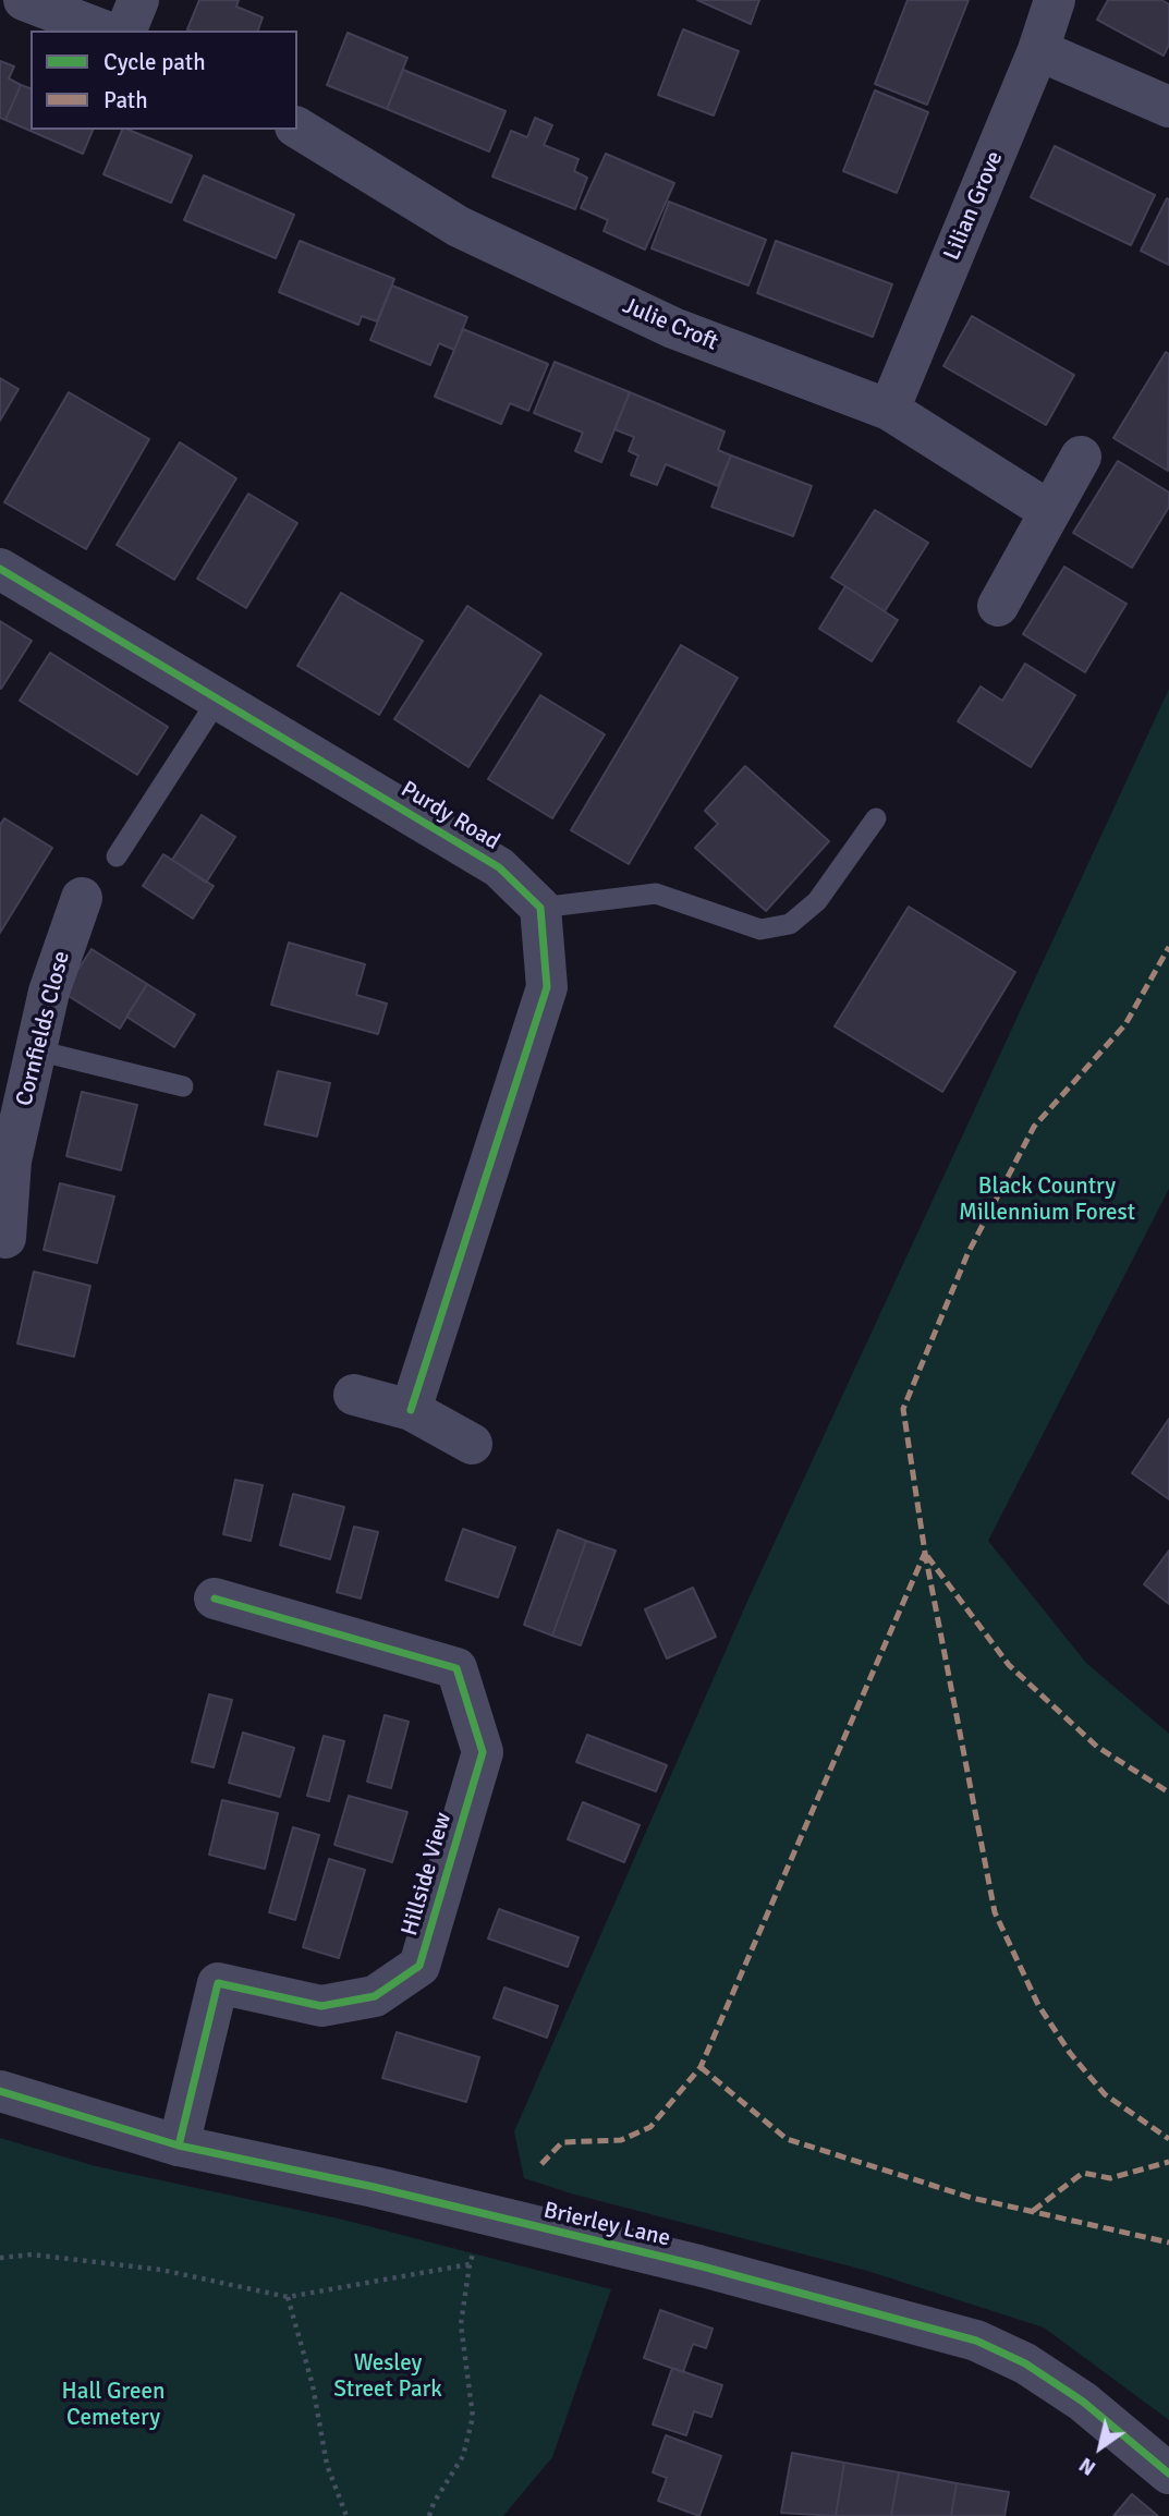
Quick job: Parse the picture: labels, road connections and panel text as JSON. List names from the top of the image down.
{
  "streets": {
    "street": [
      "Lilian Grove",
      "Julie Croft",
      "Purdy Road",
      "Cornfields Close",
      "Hillside View",
      "Brierley Lane"
    ]
  },
  "crossings": [
    ["Lilian Grove", "Julie Croft"],
    ["Hillside View", "Brierley Lane"]
  ],
  "parks": ["Black Country Millennium Forest", "Wesley Street Park", "Hall Green Cemetery"],
  "legend": ["Cycle path", "Path"],
  "north": "bottom left"
}
